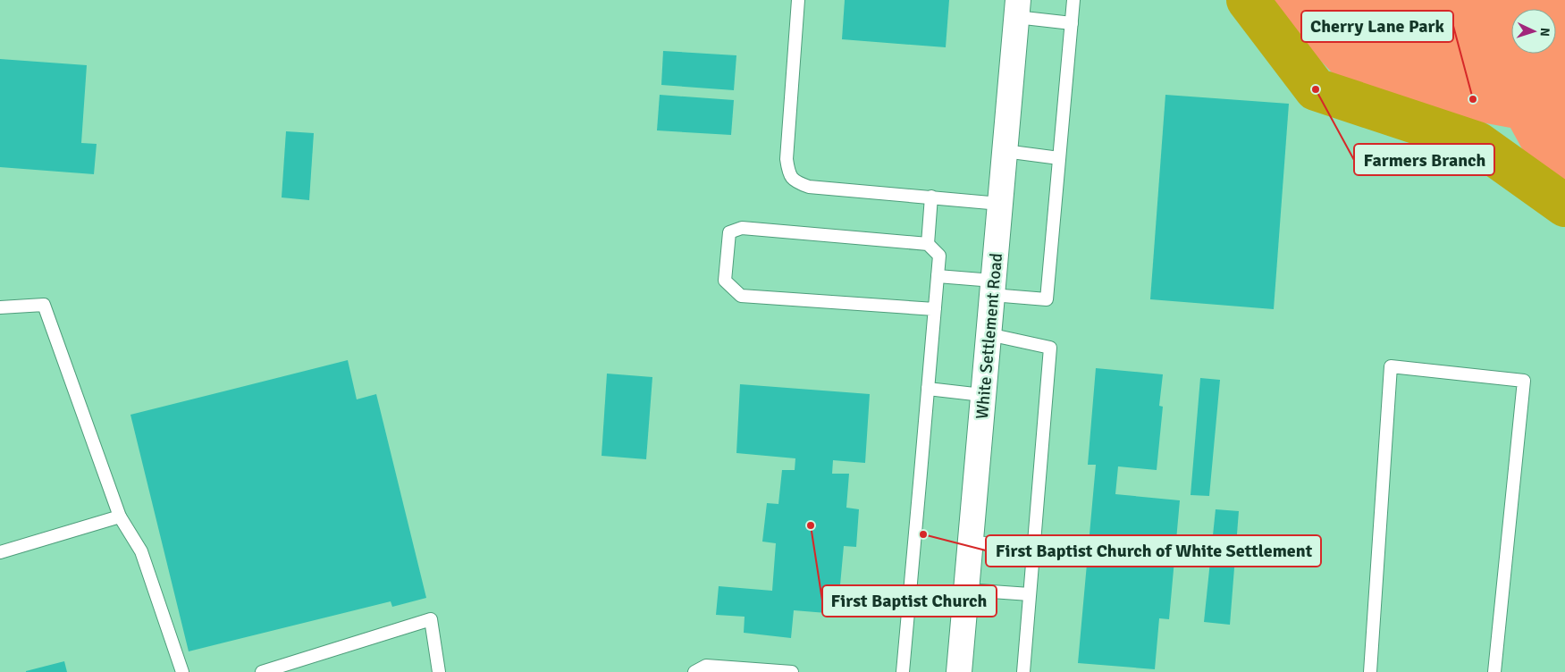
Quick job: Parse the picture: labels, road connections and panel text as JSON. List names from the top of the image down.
{
  "streets": {
    "main road": ["White Settlement Road"]
  },
  "places": [
    "Farmers Branch",
    "Cherry Lane Park",
    "First Baptist Church",
    "First Baptist Church of White Settlement"
  ],
  "north": "right"
}
